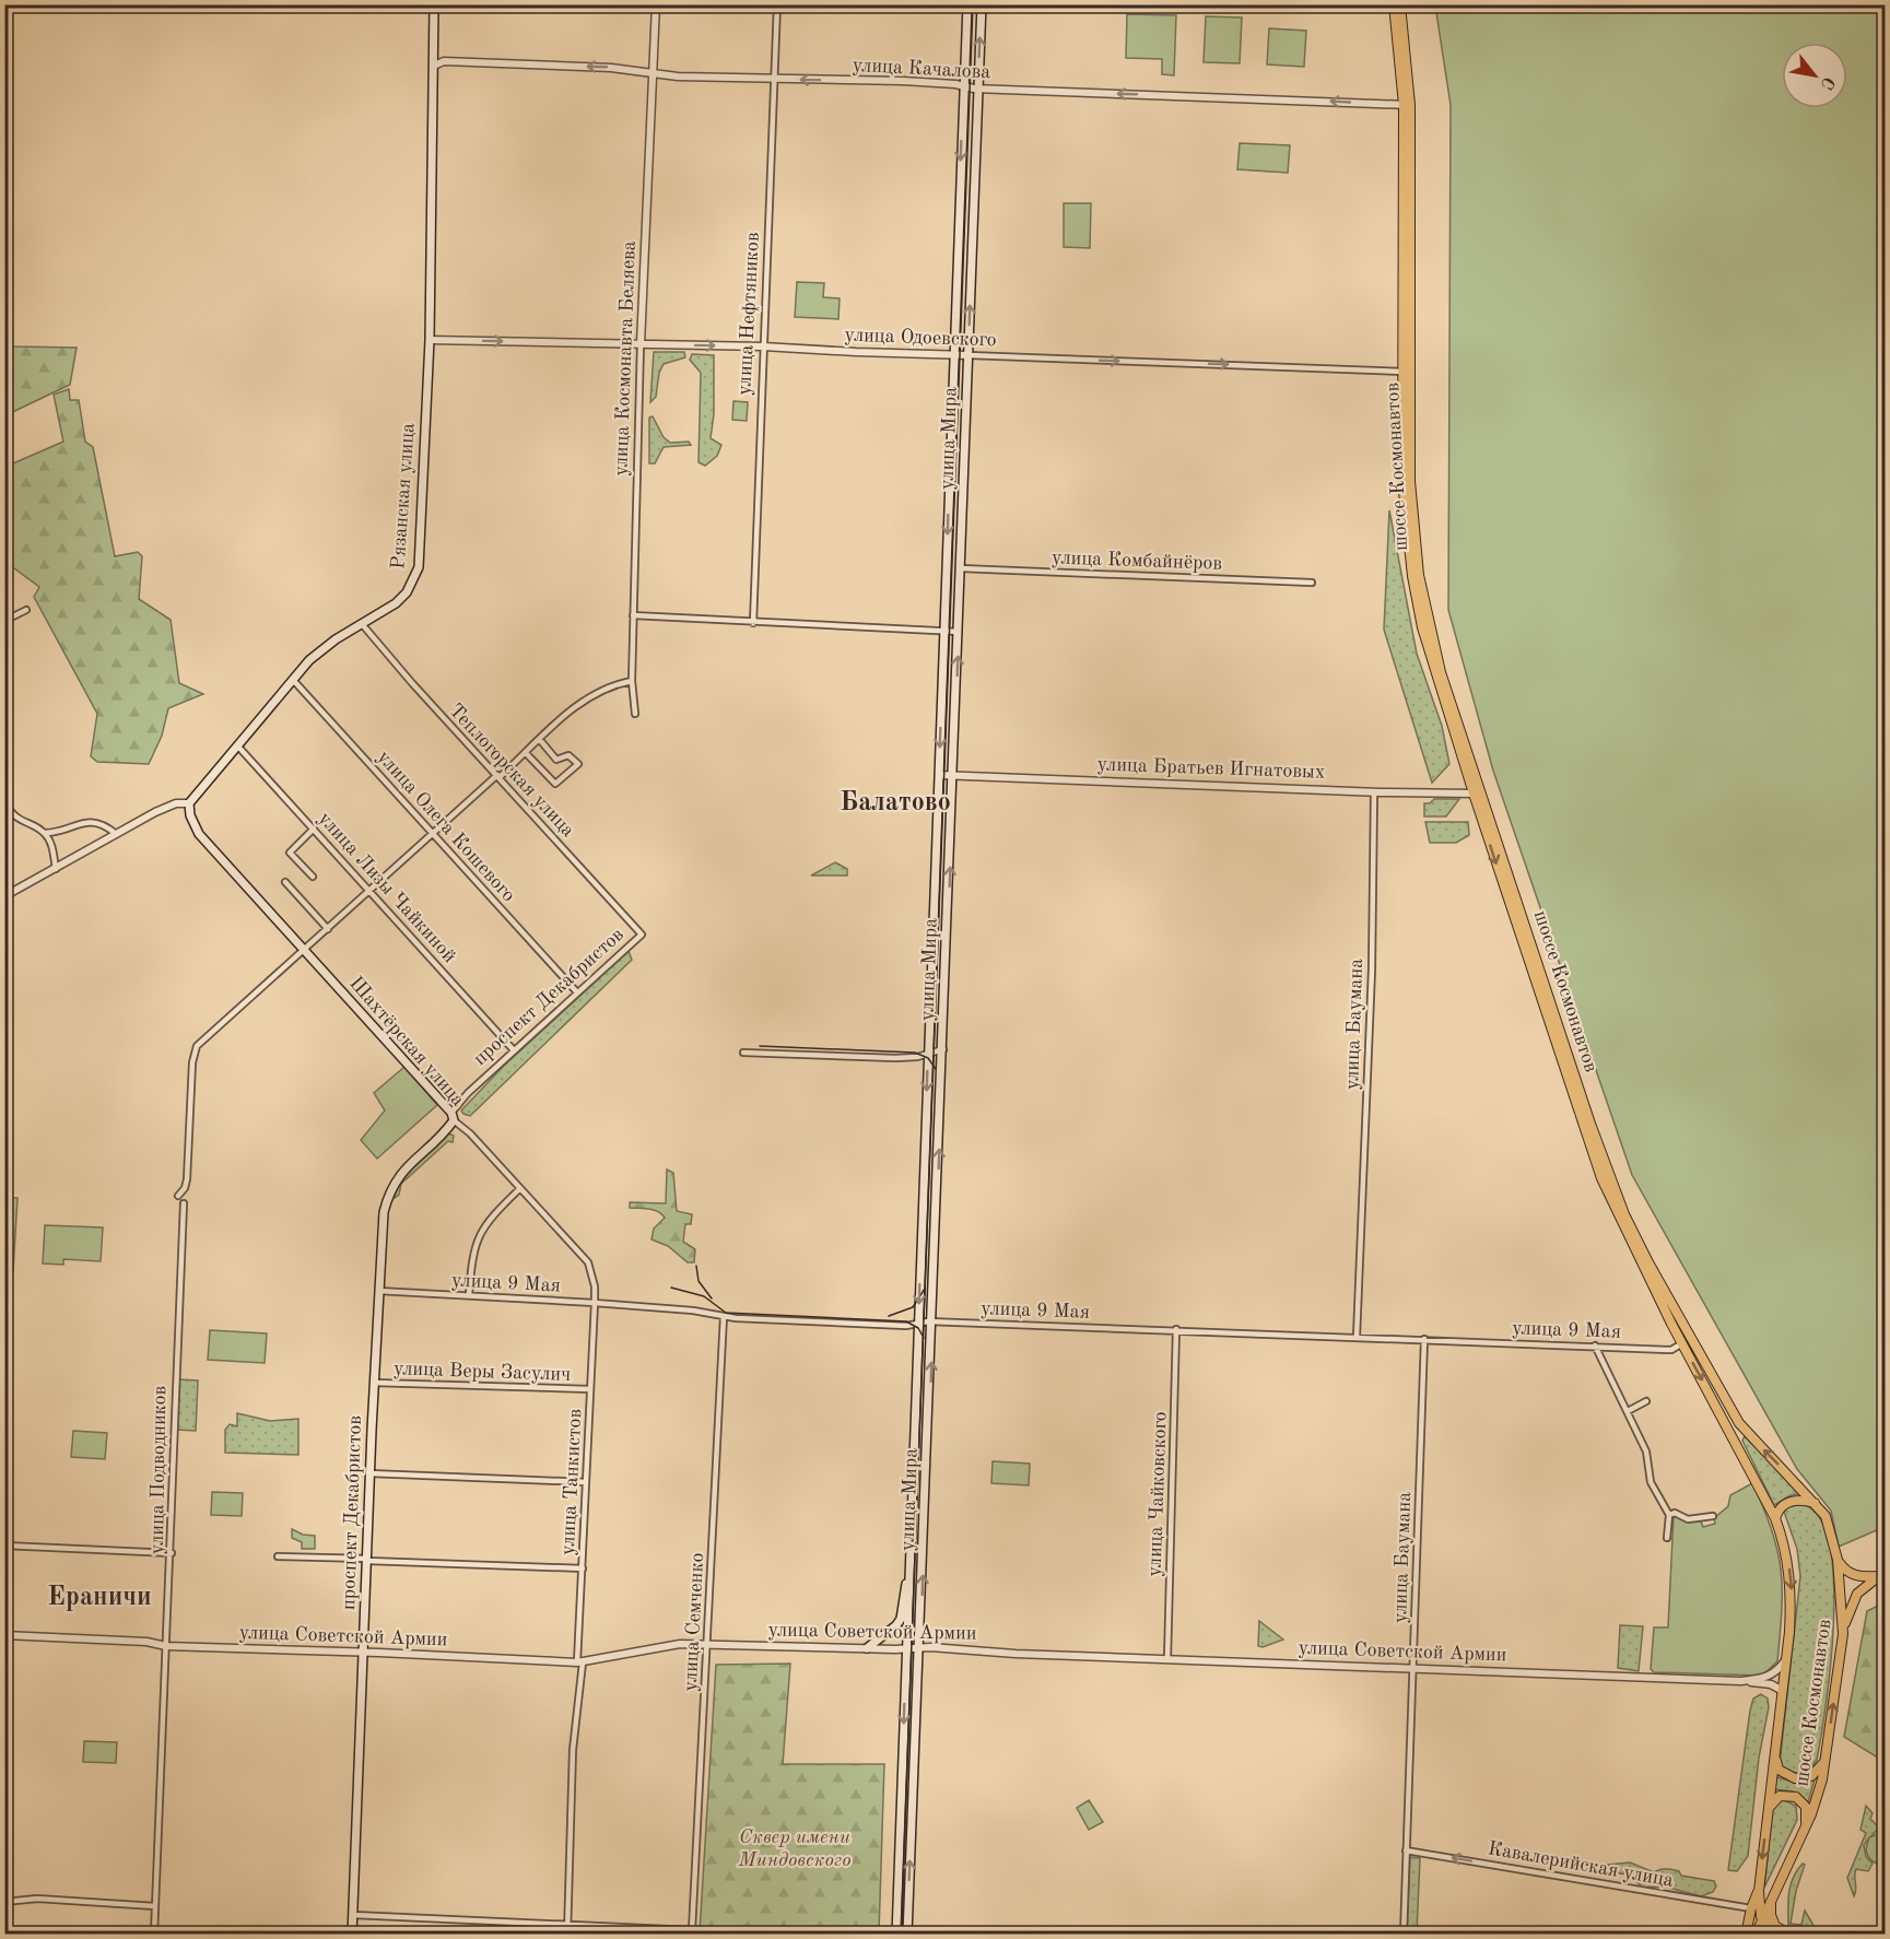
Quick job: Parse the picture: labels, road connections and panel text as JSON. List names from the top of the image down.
{
  "streets": {
    "main road": [
      "улица Мира",
      "шоссе Космонавтов",
      "Рязанская улица",
      "проспект Декабристов",
      "Шахтёрская улица"
    ],
    "street": [
      "улица Качалова",
      "улица Нефтяников",
      "улица Одоевского",
      "улица Космонавта Беляева",
      "улица Комбайнёров",
      "улица Братьев Игнатовых",
      "Теплогорская улица",
      "улица Олега Кошевого",
      "улица Лизы Чайкиной",
      "улица Баумана",
      "улица 9 Мая",
      "улица Веры Засулич",
      "улица Подводников",
      "улица Танкистов",
      "улица Чайковского",
      "улица Семченко",
      "улица Советской Армии",
      "Кавалерийская улица"
    ]
  },
  "crossings": [
    ["улица Качалова", "улица Нефтяников"],
    ["улица Качалова", "улица Космонавта Беляева"],
    ["улица Качалова", "улица Мира"],
    ["улица Качалова", "шоссе Космонавтов"],
    ["улица Качалова", "Рязанская улица"],
    ["улица Нефтяников", "улица Одоевского"],
    ["улица Одоевского", "улица Космонавта Беляева"],
    ["улица Одоевского", "улица Мира"],
    ["улица Одоевского", "шоссе Космонавтов"],
    ["улица Одоевского", "Рязанская улица"],
    ["улица Мира", "улица Комбайнёров"],
    ["улица Мира", "улица Братьев Игнатовых"],
    ["улица Мира", "улица 9 Мая"],
    ["улица Мира", "улица Советской Армии"],
    ["шоссе Космонавтов", "улица Братьев Игнатовых"],
    ["шоссе Космонавтов", "улица 9 Мая"],
    ["шоссе Космонавтов", "улица Советской Армии"],
    ["шоссе Космонавтов", "Кавалерийская улица"],
    ["Рязанская улица", "Теплогорская улица"],
    ["Рязанская улица", "улица Олега Кошевого"],
    ["Рязанская улица", "улица Лизы Чайкиной"],
    ["Рязанская улица", "Шахтёрская улица"],
    ["улица Братьев Игнатовых", "улица Баумана"],
    ["Теплогорская улица", "проспект Декабристов"],
    ["улица Олега Кошевого", "проспект Декабристов"],
    ["улица Лизы Чайкиной", "проспект Декабристов"],
    ["проспект Декабристов", "Шахтёрская улица"],
    ["проспект Декабристов", "улица 9 Мая"],
    ["проспект Декабристов", "улица Веры Засулич"],
    ["проспект Декабристов", "улица Советской Армии"],
    ["улица Баумана", "улица 9 Мая"],
    ["улица Баумана", "улица Советской Армии"],
    ["улица Баумана", "Кавалерийская улица"],
    ["Шахтёрская улица", "улица 9 Мая"],
    ["Шахтёрская улица", "улица Танкистов"],
    ["улица 9 Мая", "улица Танкистов"],
    ["улица 9 Мая", "улица Чайковского"],
    ["улица 9 Мая", "улица Семченко"],
    ["улица Веры Засулич", "улица Танкистов"],
    ["улица Подводников", "улица Советской Армии"],
    ["улица Танкистов", "улица Семченко"],
    ["улица Танкистов", "улица Советской Армии"],
    ["улица Чайковского", "улица Советской Армии"],
    ["улица Семченко", "улица Советской Армии"]
  ],
  "one_way": ["улица Качалова", "улица Одоевского", "Кавалерийская улица"],
  "districts": ["Балатово", "Ераничи"],
  "parks": ["Сквер имени Миндовского"],
  "north": "bottom right"
}
